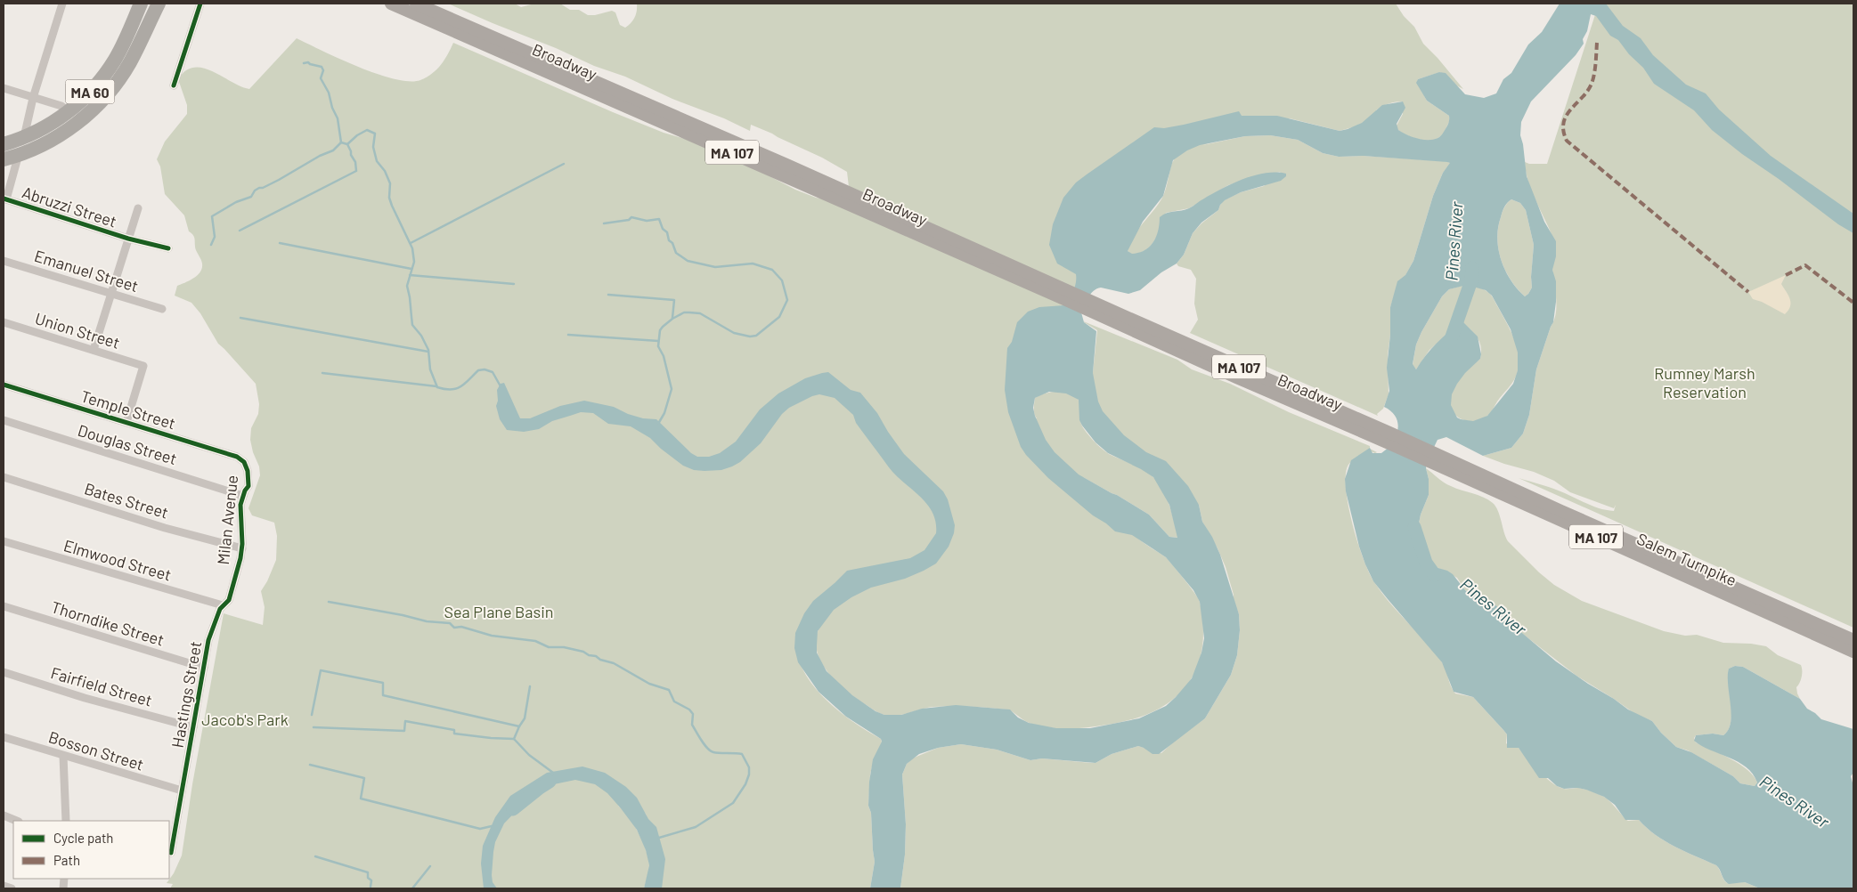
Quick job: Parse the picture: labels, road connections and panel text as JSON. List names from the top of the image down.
{
  "streets": {
    "highway": ["MA 60"],
    "main road": ["Broadway", "MA 107", "Salem Turnpike"],
    "street": [
      "Abruzzi Street",
      "Emanuel Street",
      "Union Street",
      "Temple Street",
      "Douglas Street",
      "Bates Street",
      "Milan Avenue",
      "Elmwood Street",
      "Thorndike Street",
      "Fairfield Street",
      "Hastings Street",
      "Bosson Street"
    ]
  },
  "crossings": [
    ["Broadway", "Salem Turnpike"],
    ["Union Street", "Temple Street"],
    ["Temple Street", "Milan Avenue"],
    ["Douglas Street", "Milan Avenue"],
    ["Bates Street", "Milan Avenue"],
    ["Milan Avenue", "Elmwood Street"],
    ["Milan Avenue", "Hastings Street"],
    ["Elmwood Street", "Hastings Street"],
    ["Thorndike Street", "Hastings Street"],
    ["Fairfield Street", "Hastings Street"],
    ["Hastings Street", "Bosson Street"]
  ],
  "water": ["Pines River"],
  "parks": ["Rumney Marsh Reservation", "Sea Plane Basin", "Jacob's Park"],
  "legend": ["Cycle path", "Path"]
}
